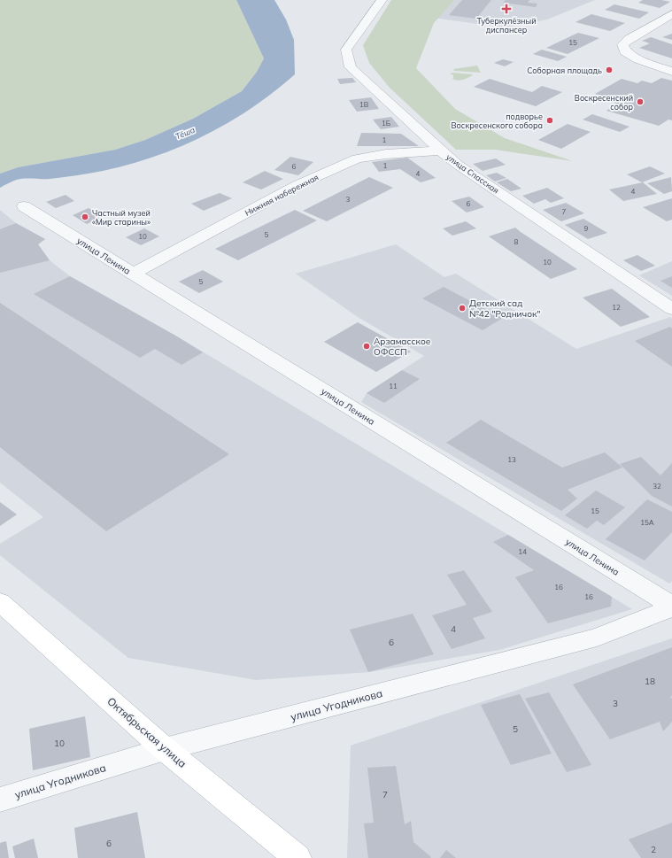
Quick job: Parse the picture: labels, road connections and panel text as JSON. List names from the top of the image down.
{
  "streets": {
    "main road": ["Октябрьская улица"],
    "street": [
      "улица Спасская",
      "Нижняя набережная",
      "улица Ленина",
      "улица Угодникова"
    ]
  },
  "crossings": [
    ["улица Спасская", "Нижняя набережная"],
    ["Нижняя набережная", "улица Ленина"],
    ["улица Ленина", "улица Угодникова"],
    ["улица Угодникова", "Октябрьская улица"]
  ],
  "water": ["Тёша"],
  "places": {
    "health": ["Туберкулёзный диспансер"],
    "other": [
      "Соборная площадь",
      "Воскресенский собор",
      "подворье Воскресенского собора",
      "Частный музей «Мир старины»",
      "Детский сад №42 \"Родничок\"",
      "Арзамасское ОФССП"
    ]
  },
  "house_numbers": [
    "15",
    "1В",
    "1Б",
    "1",
    "1",
    "6",
    "4",
    "4",
    "3",
    "6",
    "7",
    "9",
    "5",
    "10",
    "8",
    "10",
    "5",
    "12",
    "11",
    "13",
    "32",
    "15",
    "15А",
    "14",
    "16",
    "16",
    "4",
    "6",
    "18",
    "3",
    "5",
    "10",
    "7",
    "6",
    "2"
  ]
}
